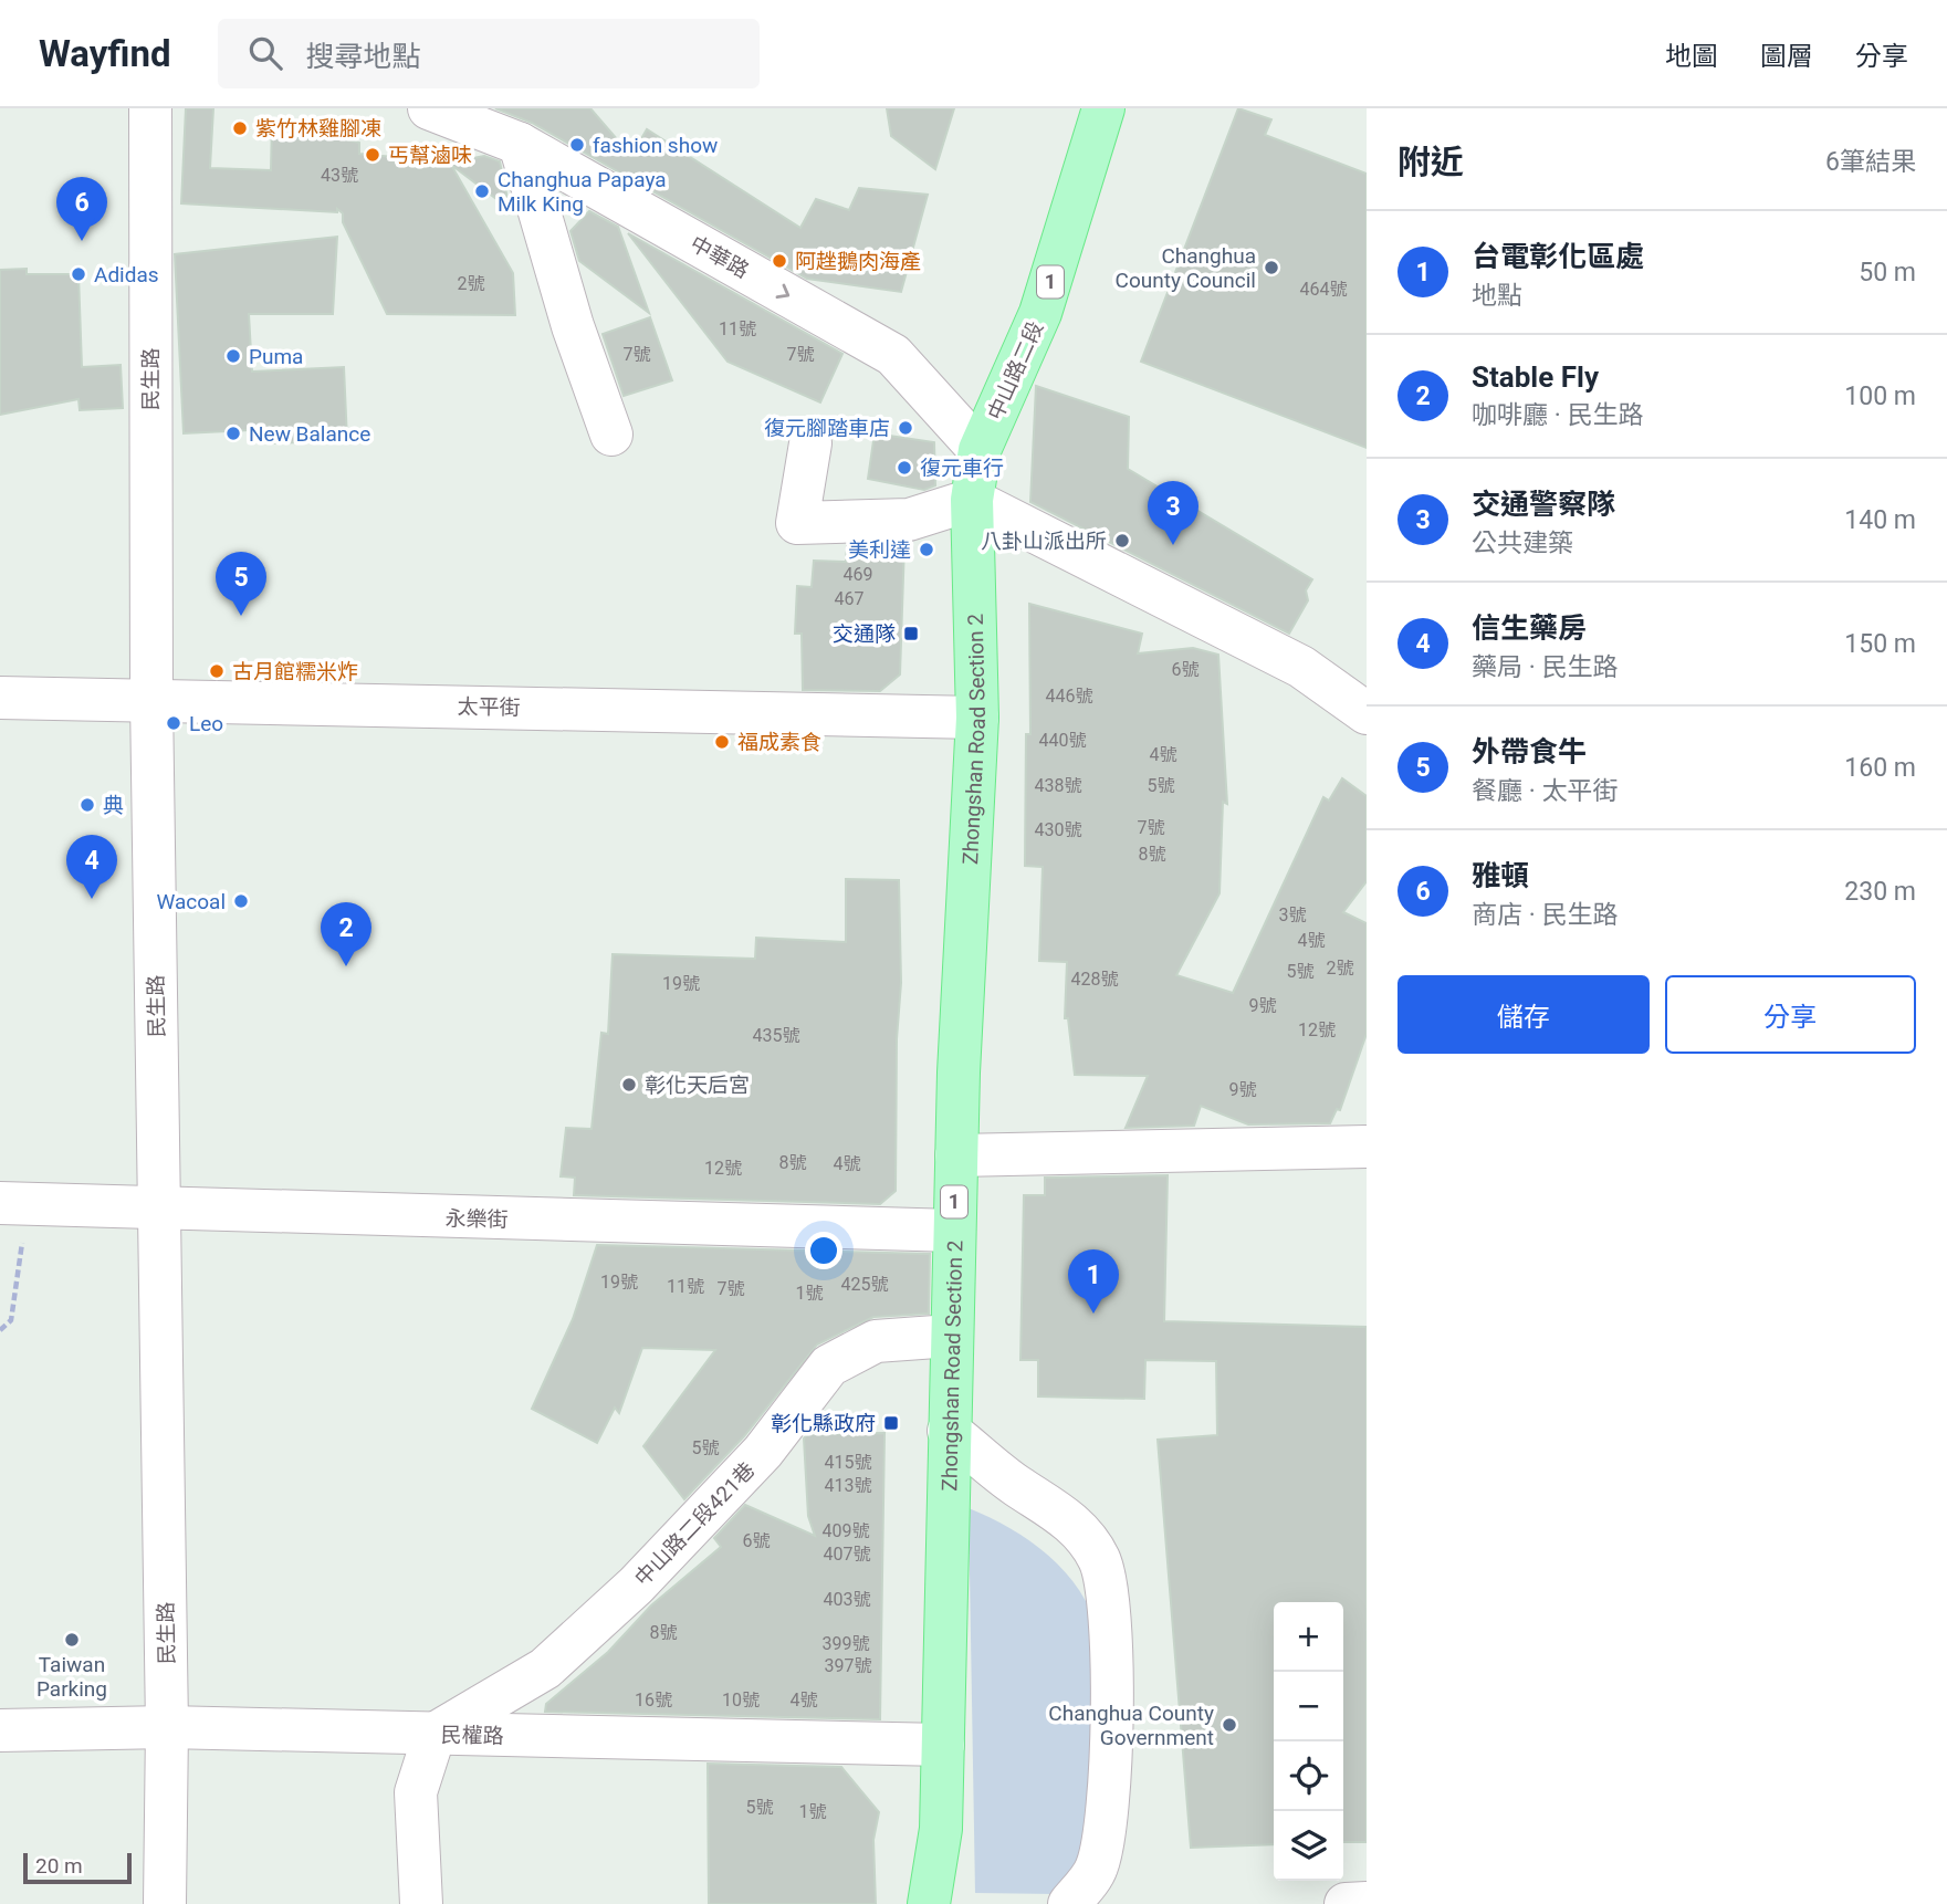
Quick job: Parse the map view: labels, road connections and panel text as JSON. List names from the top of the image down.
{
  "streets": {
    "main road": ["1", "中山路二段", "Zhongshan Road Section 2"],
    "street": [
      "中華路",
      "民生路",
      "太平街",
      "永樂街",
      "中山路二段421巷",
      "民權路"
    ]
  },
  "crossings": [
    ["中華路", "中山路二段"],
    ["中山路二段", "Zhongshan Road Section 2"],
    ["民生路", "太平街"],
    ["民生路", "永樂街"],
    ["民生路", "民權路"],
    ["太平街", "Zhongshan Road Section 2"],
    ["Zhongshan Road Section 2", "永樂街"],
    ["Zhongshan Road Section 2", "中山路二段421巷"],
    ["Zhongshan Road Section 2", "民權路"],
    ["中山路二段421巷", "民權路"]
  ],
  "one_way": ["中華路"],
  "places": {
    "other": [
      "紫竹林雞腳凍",
      "fashion show",
      "丐幫滷味",
      "Changhua Papaya Milk King",
      "阿趖鵝肉海產",
      "Changhua County Council",
      "Adidas",
      "Puma",
      "復元腳踏車店",
      "New Balance",
      "復元車行",
      "八卦山派出所",
      "美利達",
      "古月館糯米炸",
      "Leo",
      "福成素食",
      "典",
      "Wacoal",
      "彰化天后宮",
      "Taiwan Parking",
      "Changhua County Government"
    ],
    "transit": ["交通隊", "彰化縣政府"]
  },
  "house_numbers": [
    "43號",
    "2號",
    "464號",
    "11號",
    "7號",
    "7號",
    "469",
    "467",
    "6號",
    "446號",
    "440號",
    "4號",
    "438號",
    "5號",
    "7號",
    "430號",
    "8號",
    "3號",
    "4號",
    "2號",
    "5號",
    "428號",
    "19號",
    "9號",
    "12號",
    "435號",
    "9號",
    "8號",
    "4號",
    "12號",
    "19號",
    "425號",
    "11號",
    "7號",
    "1號",
    "5號",
    "415號",
    "413號",
    "409號",
    "6號",
    "407號",
    "403號",
    "8號",
    "399號",
    "397號",
    "16號",
    "10號",
    "4號",
    "5號",
    "1號"
  ],
  "scale_bar": "20 m",
  "page": {
    "header": "Wayfind",
    "search": "搜尋地點",
    "nav": ["地圖", "圖層", "分享"],
    "heading": ["附近", "6筆結果"],
    "pins": [
      "6",
      "3",
      "5",
      "4",
      "2",
      "1"
    ],
    "list": [
      {
        "mark": "1",
        "name": "台電彰化區處",
        "note": "地點",
        "value": "50 m"
      },
      {
        "mark": "2",
        "name": "Stable Fly",
        "note": "咖啡廳 · 民生路",
        "value": "100 m"
      },
      {
        "mark": "3",
        "name": "交通警察隊",
        "note": "公共建築",
        "value": "140 m"
      },
      {
        "mark": "4",
        "name": "信生藥房",
        "note": "藥局 · 民生路",
        "value": "150 m"
      },
      {
        "mark": "5",
        "name": "外帶食牛",
        "note": "餐廳 · 太平街",
        "value": "160 m"
      },
      {
        "mark": "6",
        "name": "雅頓",
        "note": "商店 · 民生路",
        "value": "230 m"
      }
    ],
    "buttons": ["儲存", "分享"],
    "map_buttons": ["+", "−"],
    "scale": "20 m"
  }
}
